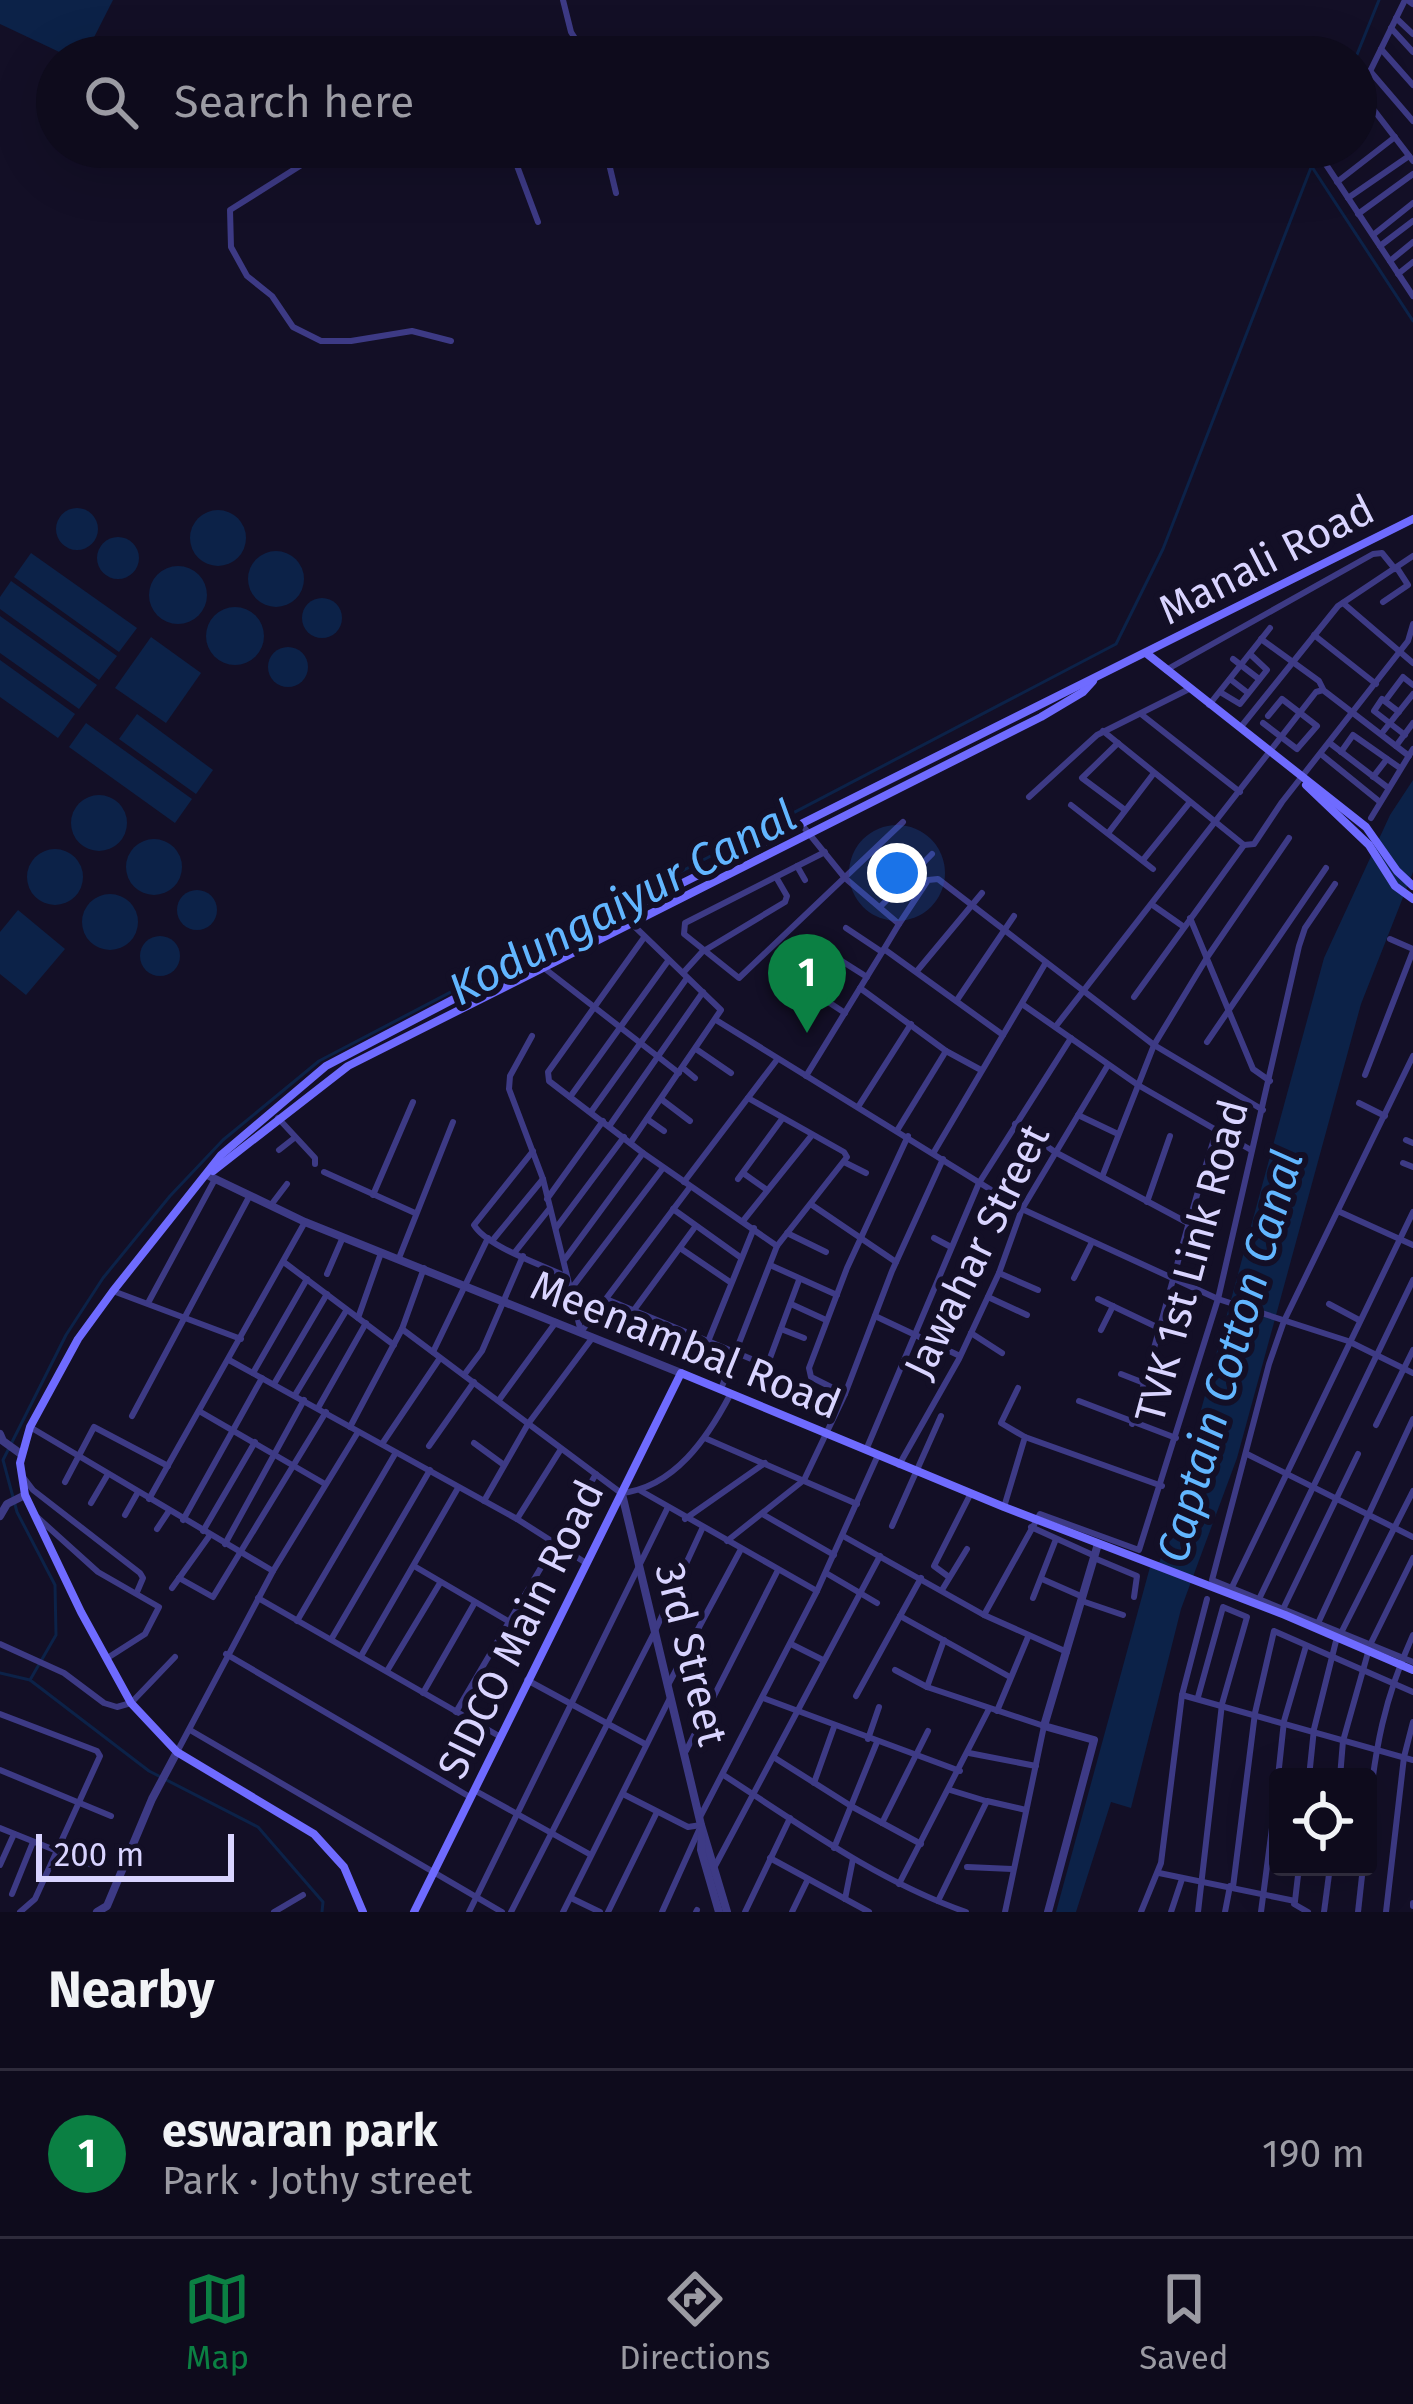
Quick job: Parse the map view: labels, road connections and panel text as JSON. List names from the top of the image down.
{
  "streets": {
    "main road": ["Manali Road", "Meenambal Road", "SIDCO Main Road"],
    "street": ["Jawahar Street", "TVK 1st Link Road", "3rd Street"]
  },
  "crossings": [
    ["Jawahar Street", "Meenambal Road"],
    ["TVK 1st Link Road", "Meenambal Road"],
    ["Meenambal Road", "SIDCO Main Road"],
    ["SIDCO Main Road", "3rd Street"]
  ],
  "water": ["Kodungaiyur Canal", "Captain Cotton Canal"],
  "scale_bar": "200 m",
  "page": {
    "search": "Search here",
    "pins": "1",
    "scale": "200 m",
    "heading": "Nearby",
    "list": [
      {
        "mark": "1",
        "name": "eswaran park",
        "note": "Park · Jothy street",
        "value": "190 m"
      }
    ],
    "nav": ["Map", "Directions", "Saved"]
  }
}
